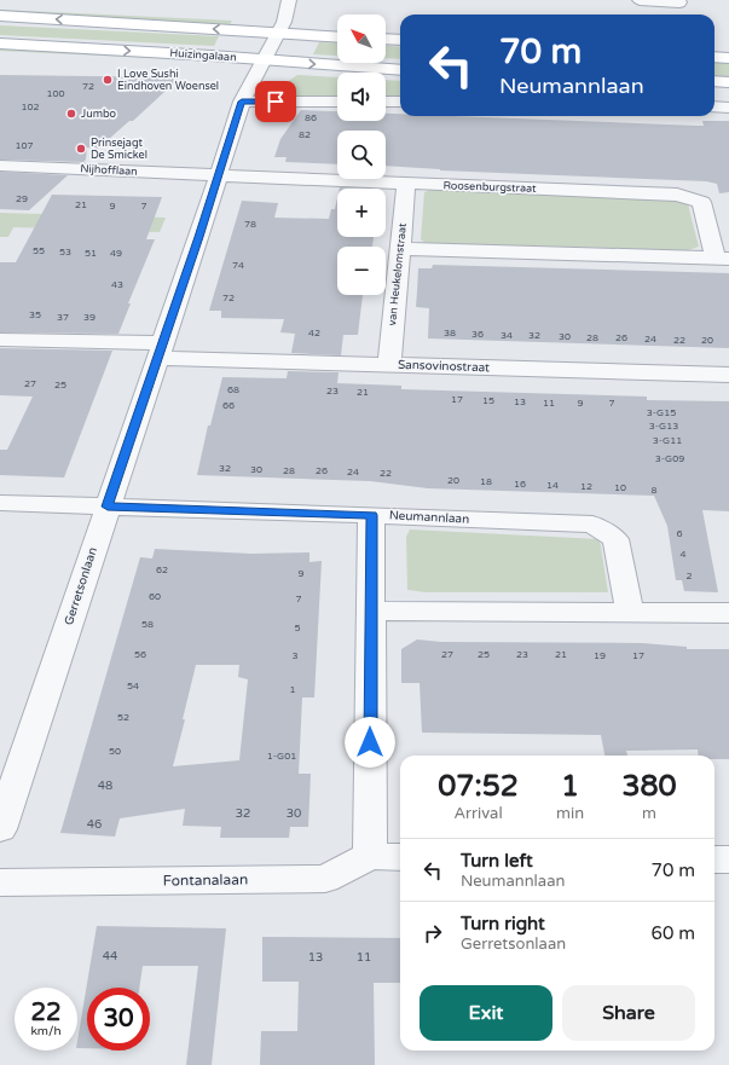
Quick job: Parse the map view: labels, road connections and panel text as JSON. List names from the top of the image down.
{
  "streets": {
    "main road": ["Huizingalaan"],
    "street": [
      "Nijhofflaan",
      "Roosenburgstraat",
      "van Heukelomstraat",
      "Sansovinostraat",
      "Neumannlaan",
      "Gerretsonlaan",
      "Fontanalaan"
    ]
  },
  "crossings": [
    ["Nijhofflaan", "Roosenburgstraat"],
    ["Nijhofflaan", "Gerretsonlaan"],
    ["Roosenburgstraat", "van Heukelomstraat"],
    ["Roosenburgstraat", "Gerretsonlaan"],
    ["van Heukelomstraat", "Sansovinostraat"],
    ["Sansovinostraat", "Gerretsonlaan"],
    ["Neumannlaan", "Gerretsonlaan"]
  ],
  "places": ["I Love Sushi Eindhoven Woensel", "Jumbo", "Prinsejagt De Smickel"],
  "house_numbers": [
    "72",
    "100",
    "102",
    "86",
    "82",
    "107",
    "29",
    "21",
    "9",
    "7",
    "78",
    "55",
    "53",
    "51",
    "49",
    "74",
    "43",
    "72",
    "35",
    "37",
    "39",
    "42",
    "38",
    "36",
    "34",
    "32",
    "30",
    "28",
    "26",
    "24",
    "22",
    "20",
    "27",
    "25",
    "68",
    "23",
    "21",
    "17",
    "15",
    "13",
    "11",
    "9",
    "7",
    "66",
    "3-G15",
    "3-G13",
    "3-G11",
    "3-G09",
    "32",
    "30",
    "28",
    "26",
    "24",
    "22",
    "20",
    "18",
    "16",
    "14",
    "12",
    "10",
    "8",
    "6",
    "4",
    "62",
    "9",
    "2",
    "60",
    "7",
    "58",
    "5",
    "56",
    "27",
    "25",
    "23",
    "21",
    "3",
    "19",
    "17",
    "54",
    "1",
    "52",
    "50",
    "1-G01",
    "48",
    "32",
    "30",
    "46",
    "44",
    "13",
    "11"
  ],
  "north": "top left",
  "page": {
    "map_buttons": ["+", "−"],
    "turn": ["70 m", "Neumannlaan"],
    "eta": [
      "07:52",
      "Arrival",
      "1",
      "min",
      "380",
      "m"
    ],
    "list": [
      {
        "name": "Turn left",
        "note": "Neumannlaan",
        "value": "70 m"
      },
      {
        "name": "Turn right",
        "note": "Gerretsonlaan",
        "value": "60 m"
      }
    ],
    "buttons": ["Exit", "Share"],
    "speed": "22 km/h",
    "limit": "30"
  }
}
